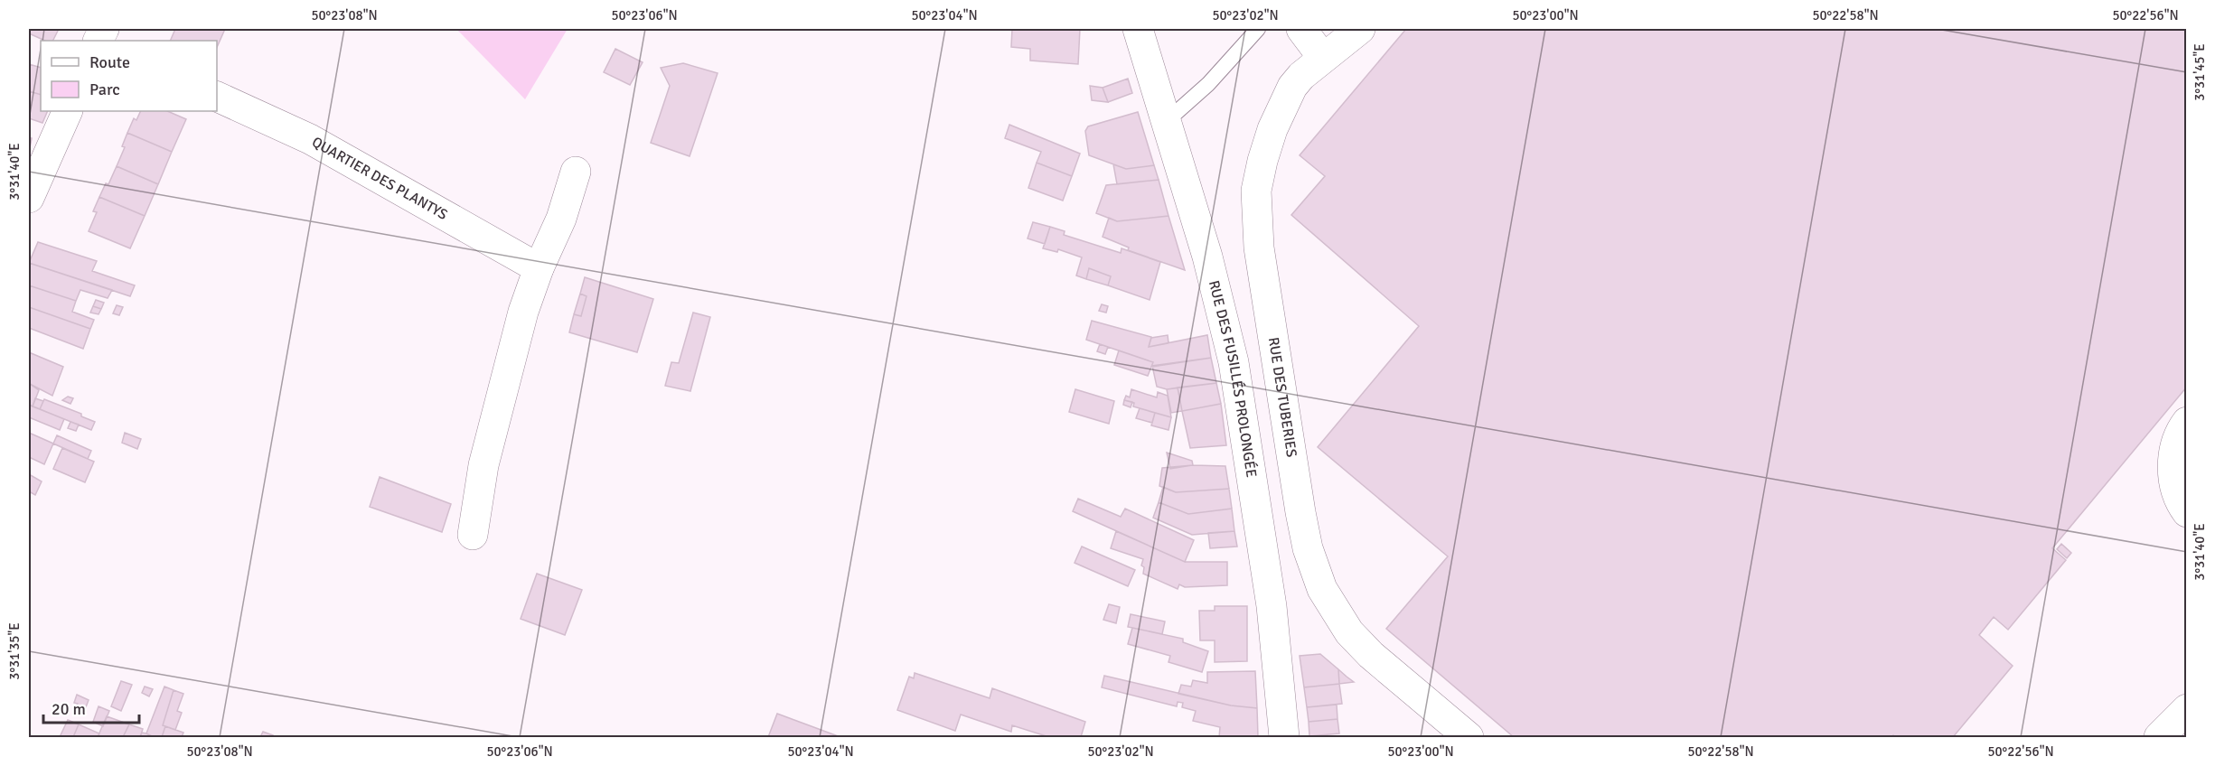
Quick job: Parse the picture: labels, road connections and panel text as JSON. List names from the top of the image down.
{
  "streets": {
    "street": ["QUARTIER DES PLANTYS", "RUE DES FUSILLÉS PROLONGÉE", "RUE DES TUBERIES"]
  },
  "legend": ["Route", "Parc"],
  "scale_bar": "20 m",
  "coordinates": [
    "50°23'08\"N",
    "50°23'06\"N",
    "50°23'04\"N",
    "50°23'02\"N",
    "50°23'00\"N",
    "50°22'58\"N",
    "50°22'56\"N",
    "3°31'45\"E",
    "3°31'40\"E",
    "3°31'35\"E"
  ]
}
